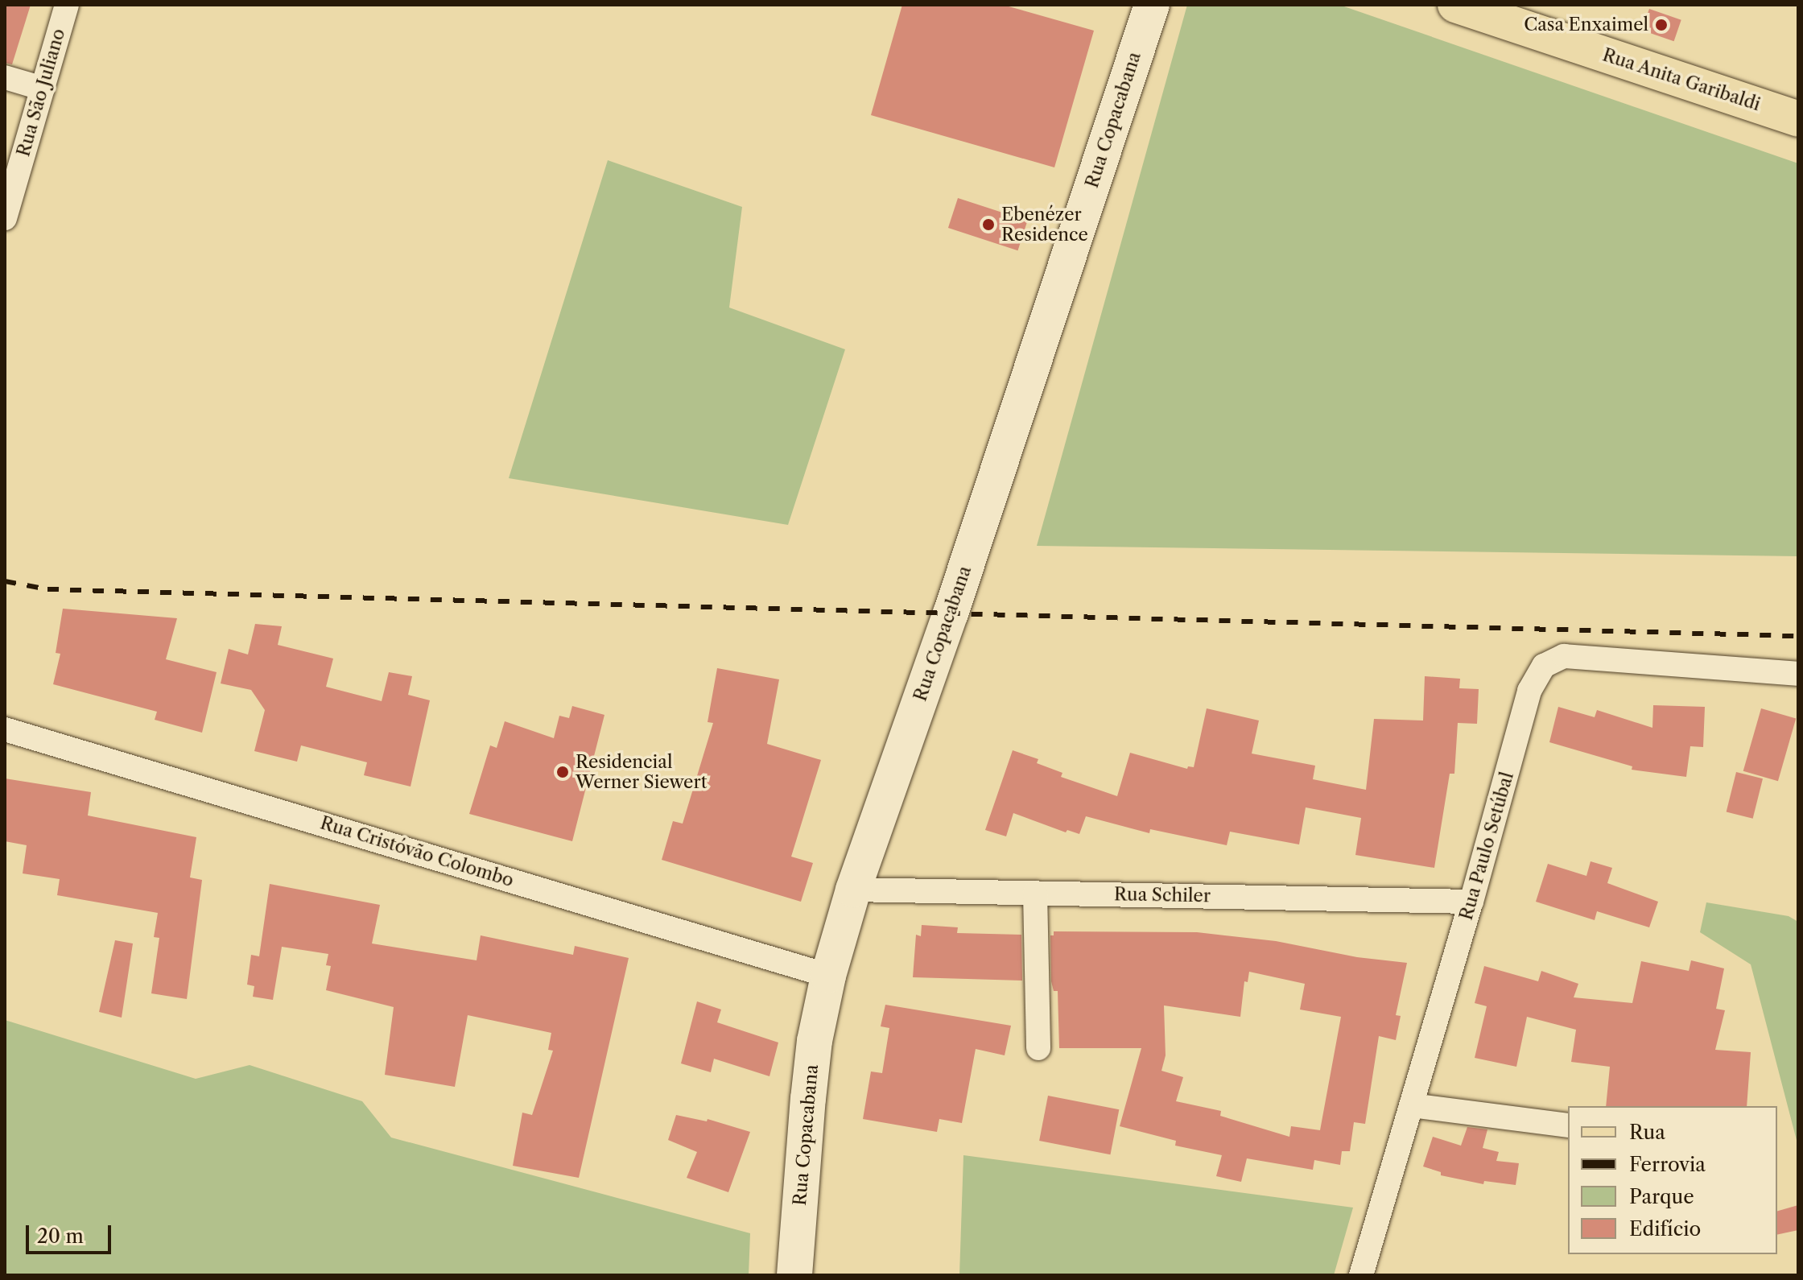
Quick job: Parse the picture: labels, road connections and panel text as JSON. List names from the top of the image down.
{
  "streets": {
    "main road": ["Rua Anita Garibaldi", "Rua Copacabana"],
    "street": [
      "Rua São Juliano",
      "Rua Paulo Setúbal",
      "Rua Cristóvão Colombo",
      "Rua Schiler"
    ]
  },
  "crossings": [
    ["Rua Copacabana", "Rua Cristóvão Colombo"],
    ["Rua Copacabana", "Rua Schiler"],
    ["Rua Paulo Setúbal", "Rua Schiler"]
  ],
  "places": ["Casa Enxaimel", "Ebenézer Residence", "Residencial Werner Siewert"],
  "legend": [
    "Rua",
    "Ferrovia",
    "Parque",
    "Edifício"
  ],
  "scale_bar": "20 m"
}
